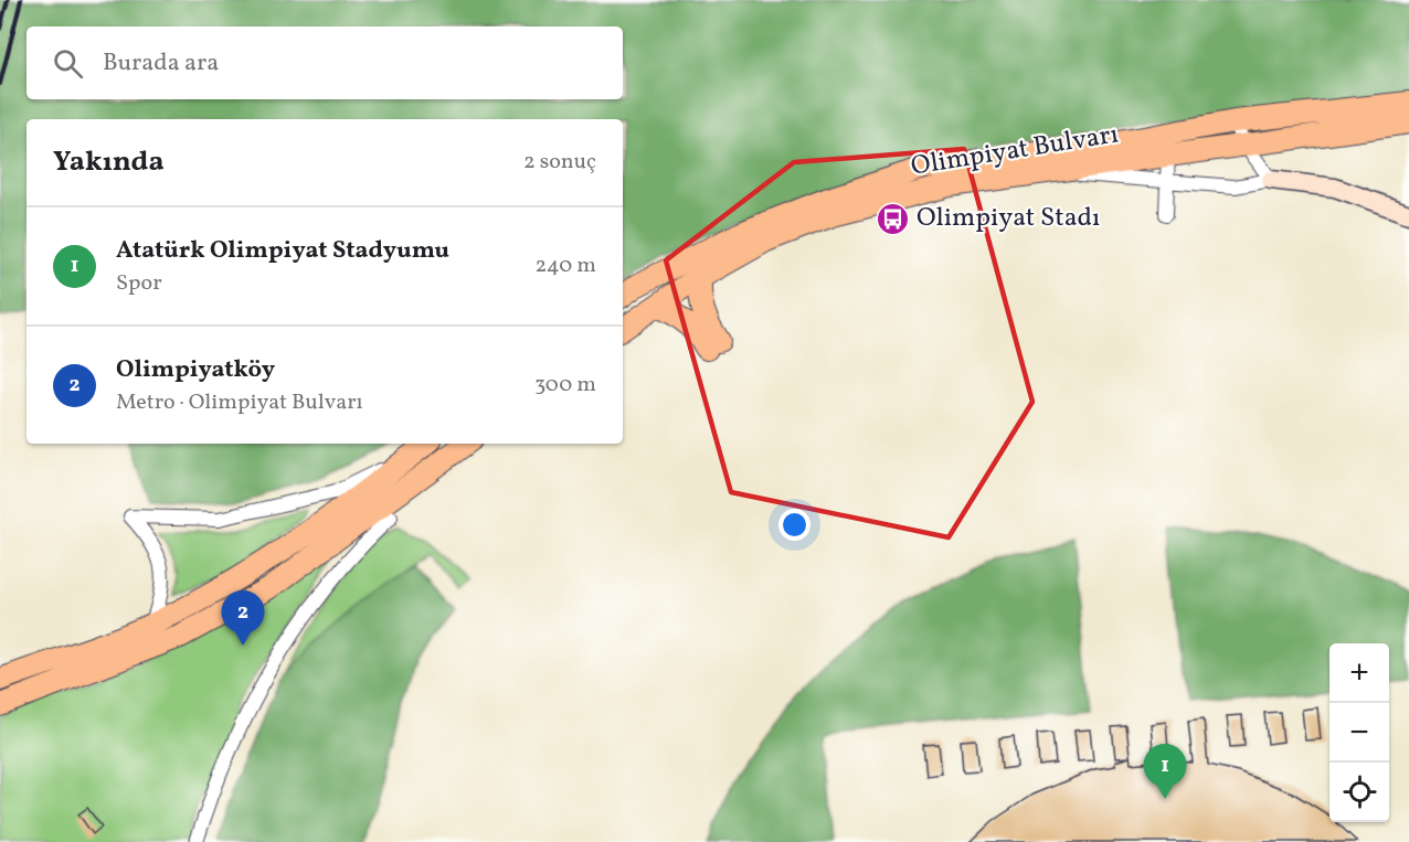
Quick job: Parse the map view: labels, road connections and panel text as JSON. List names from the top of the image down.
{
  "streets": {
    "main road": ["Olimpiyat Bulvarı"]
  },
  "places": {
    "bus stop": ["Olimpiyat Stadı"]
  },
  "page": {
    "search": "Burada ara",
    "heading": ["Yakında", "2 sonuç"],
    "list": [
      {
        "mark": "1",
        "name": "Atatürk Olimpiyat Stadyumu",
        "note": "Spor",
        "value": "240 m"
      },
      {
        "mark": "2",
        "name": "Olimpiyatköy",
        "note": "Metro · Olimpiyat Bulvarı",
        "value": "300 m"
      }
    ],
    "pins": ["2", "1"],
    "map_buttons": ["+", "−"]
  }
}
